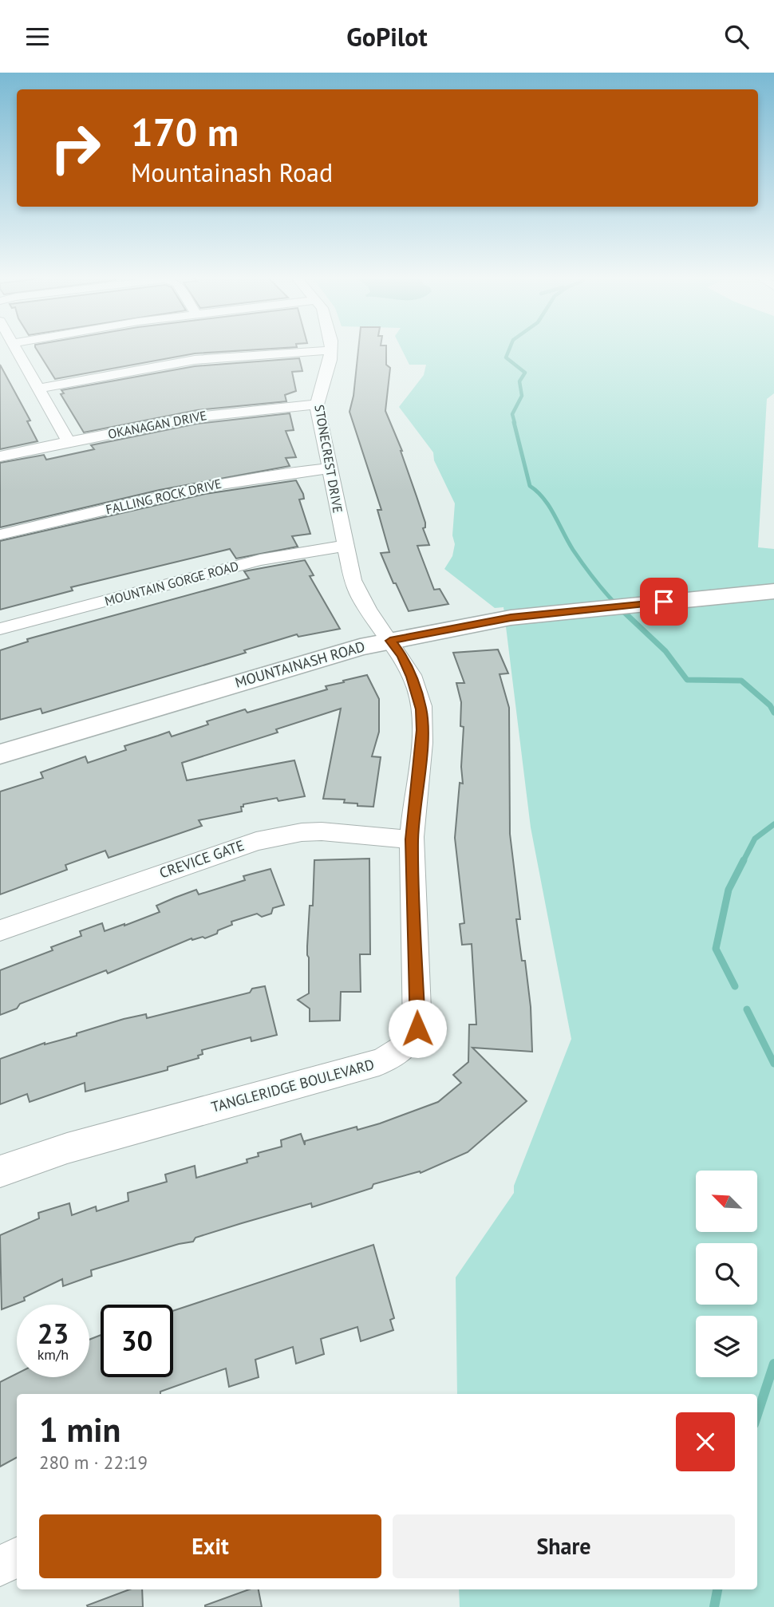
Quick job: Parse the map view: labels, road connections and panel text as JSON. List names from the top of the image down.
{
  "streets": {
    "street": [
      "OKANAGAN DRIVE",
      "STONECREST DRIVE",
      "FALLING ROCK DRIVE",
      "MOUNTAIN GORGE ROAD",
      "MOUNTAINASH ROAD",
      "CREVICE GATE",
      "TANGLERIDGE BOULEVARD"
    ]
  },
  "crossings": [
    ["OKANAGAN DRIVE", "STONECREST DRIVE"],
    ["STONECREST DRIVE", "FALLING ROCK DRIVE"],
    ["STONECREST DRIVE", "MOUNTAIN GORGE ROAD"],
    ["STONECREST DRIVE", "MOUNTAINASH ROAD"],
    ["STONECREST DRIVE", "TANGLERIDGE BOULEVARD"],
    ["MOUNTAINASH ROAD", "TANGLERIDGE BOULEVARD"],
    ["CREVICE GATE", "TANGLERIDGE BOULEVARD"]
  ],
  "north": "top left",
  "page": {
    "header": "GoPilot",
    "turn": ["170 m", "Mountainash Road"],
    "speed": "23 km/h",
    "limit": "30",
    "heading": ["1 min", "280 m · 22:19"],
    "buttons": ["Exit", "Share"]
  }
}
